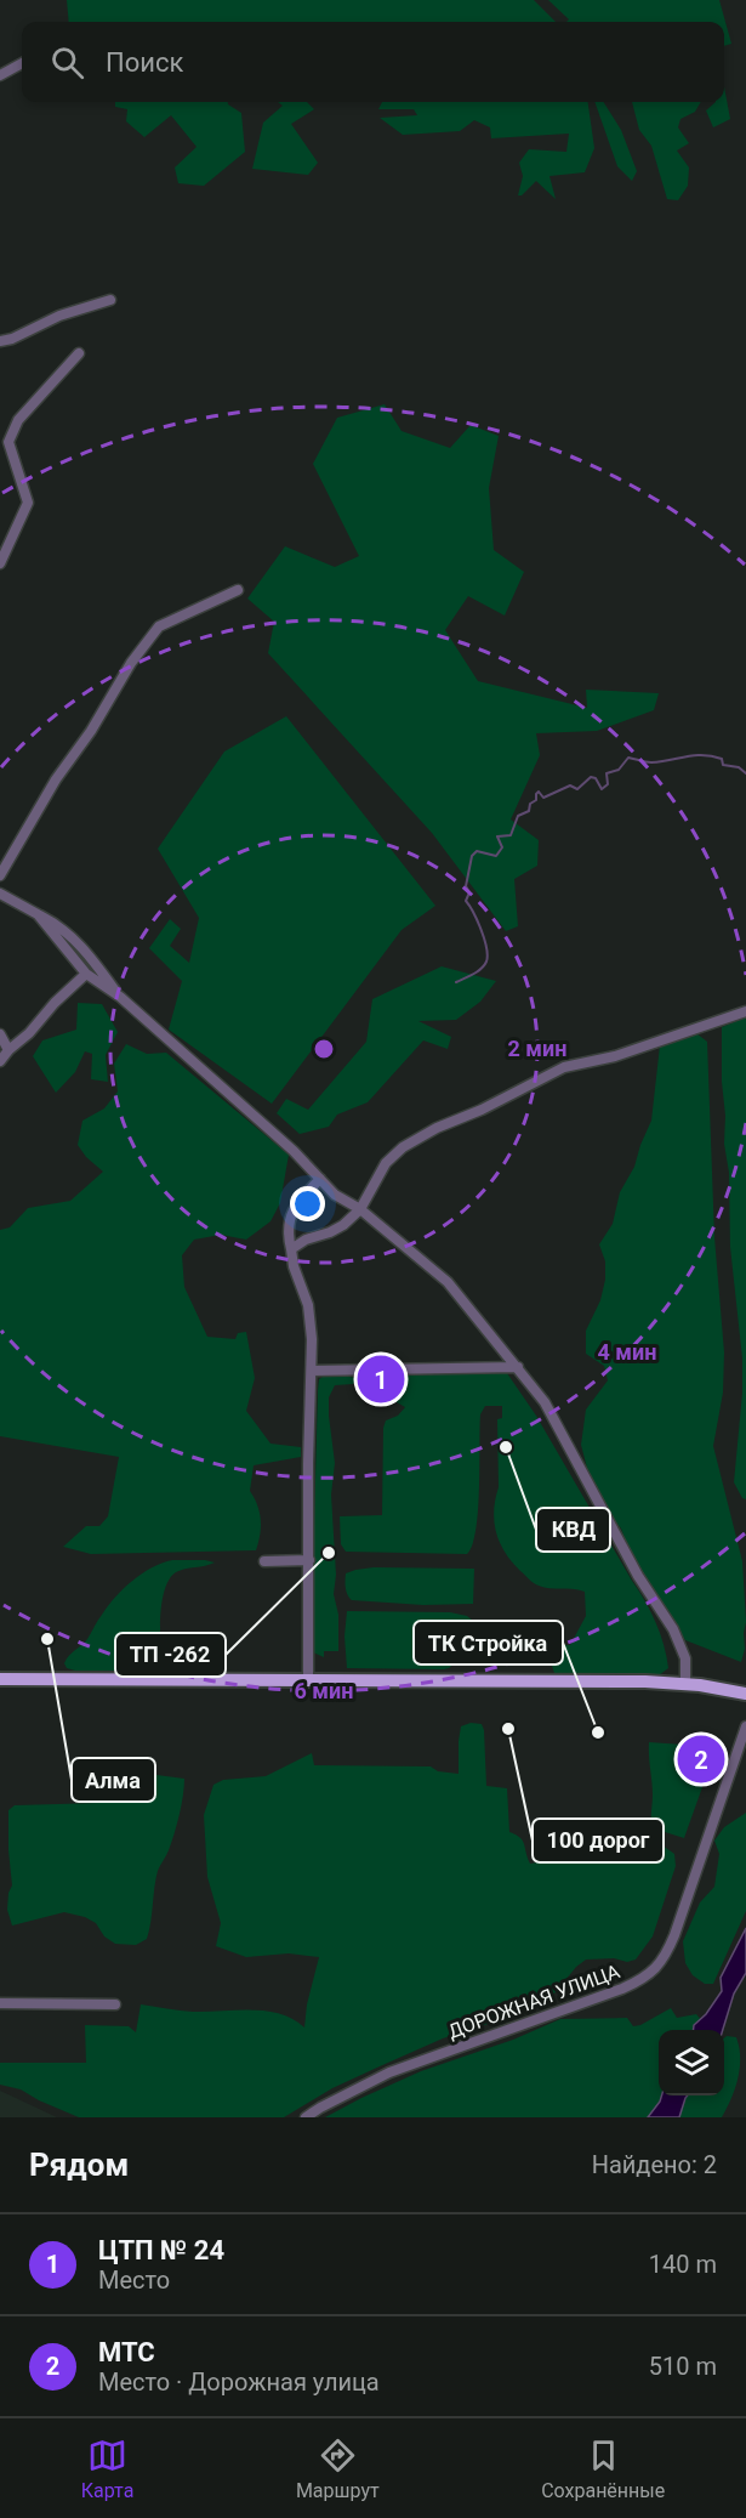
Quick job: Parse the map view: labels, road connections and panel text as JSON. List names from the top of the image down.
{
  "streets": {
    "street": ["ДОРОЖНАЯ УЛИЦА"]
  },
  "places": [
    "КВД",
    "ТП -262",
    "Алма",
    "100 дорог",
    "ТК Стройка"
  ],
  "page": {
    "search": "Поиск",
    "pins": ["1", "2"],
    "heading": ["Рядом", "Найдено: 2"],
    "list": [
      {
        "mark": "1",
        "name": "ЦТП № 24",
        "note": "Место",
        "value": "140 m"
      },
      {
        "mark": "2",
        "name": "МТС",
        "note": "Место · Дорожная улица",
        "value": "510 m"
      }
    ],
    "nav": ["Карта", "Маршрут", "Сохранённые"]
  },
  "rings": ["2 мин", "4 мин", "6 мин"]
}
